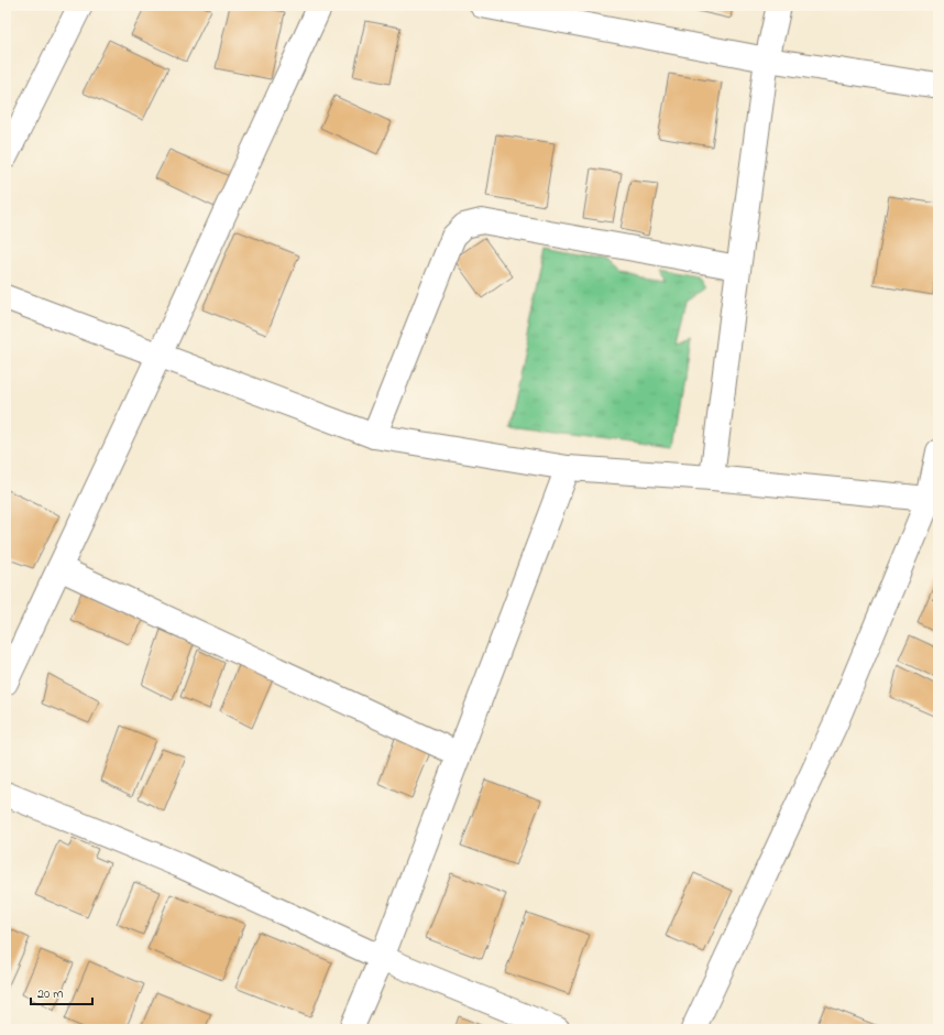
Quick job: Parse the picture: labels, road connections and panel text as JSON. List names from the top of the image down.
{
  "scale_bar": "20 m"
}
